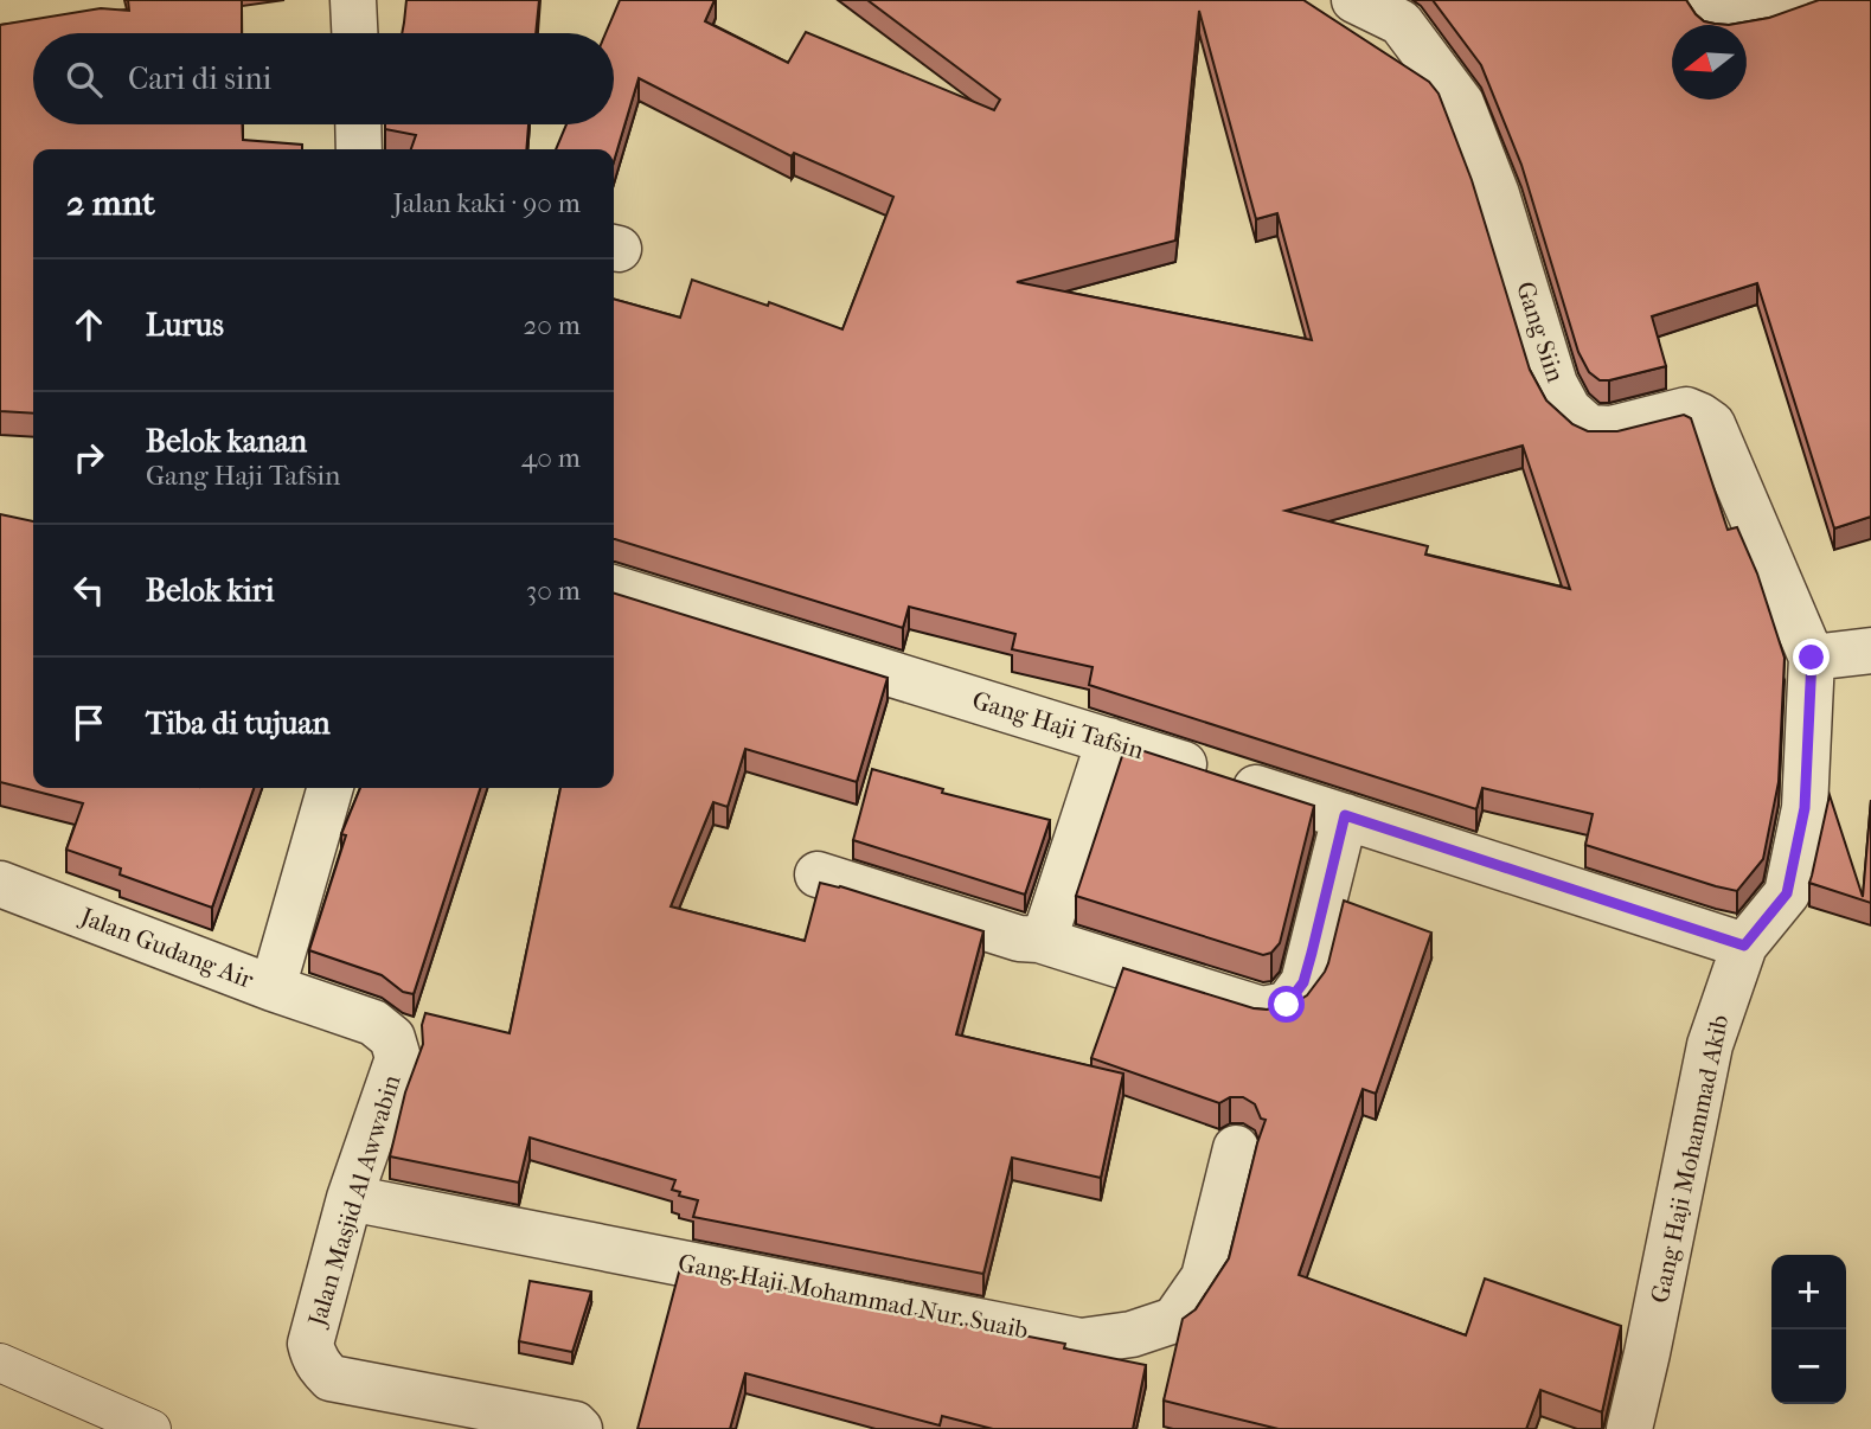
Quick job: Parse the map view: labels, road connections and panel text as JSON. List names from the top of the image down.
{
  "streets": {
    "street": [
      "Gang Siin",
      "Gang Haji Tafsin",
      "Jalan Gudang Air",
      "Gang Haji Mohammad Akib",
      "Jalan Masjid Al Awwabin",
      "Gang Haji Mohammad Nur. Suaib"
    ]
  },
  "crossings": [
    ["Gang Siin", "Gang Haji Mohammad Akib"],
    ["Gang Haji Tafsin", "Gang Haji Mohammad Akib"],
    ["Jalan Gudang Air", "Jalan Masjid Al Awwabin"],
    ["Jalan Masjid Al Awwabin", "Gang Haji Mohammad Nur. Suaib"]
  ],
  "north": "left",
  "page": {
    "search": "Cari di sini",
    "heading": ["2 mnt", "Jalan kaki · 90 m"],
    "list": [
      ["Lurus", "20 m"],
      ["Belok kanan", "Gang Haji Tafsin", "40 m"],
      ["Belok kiri", "30 m"],
      "Tiba di tujuan"
    ],
    "map_buttons": ["+", "−"]
  }
}
